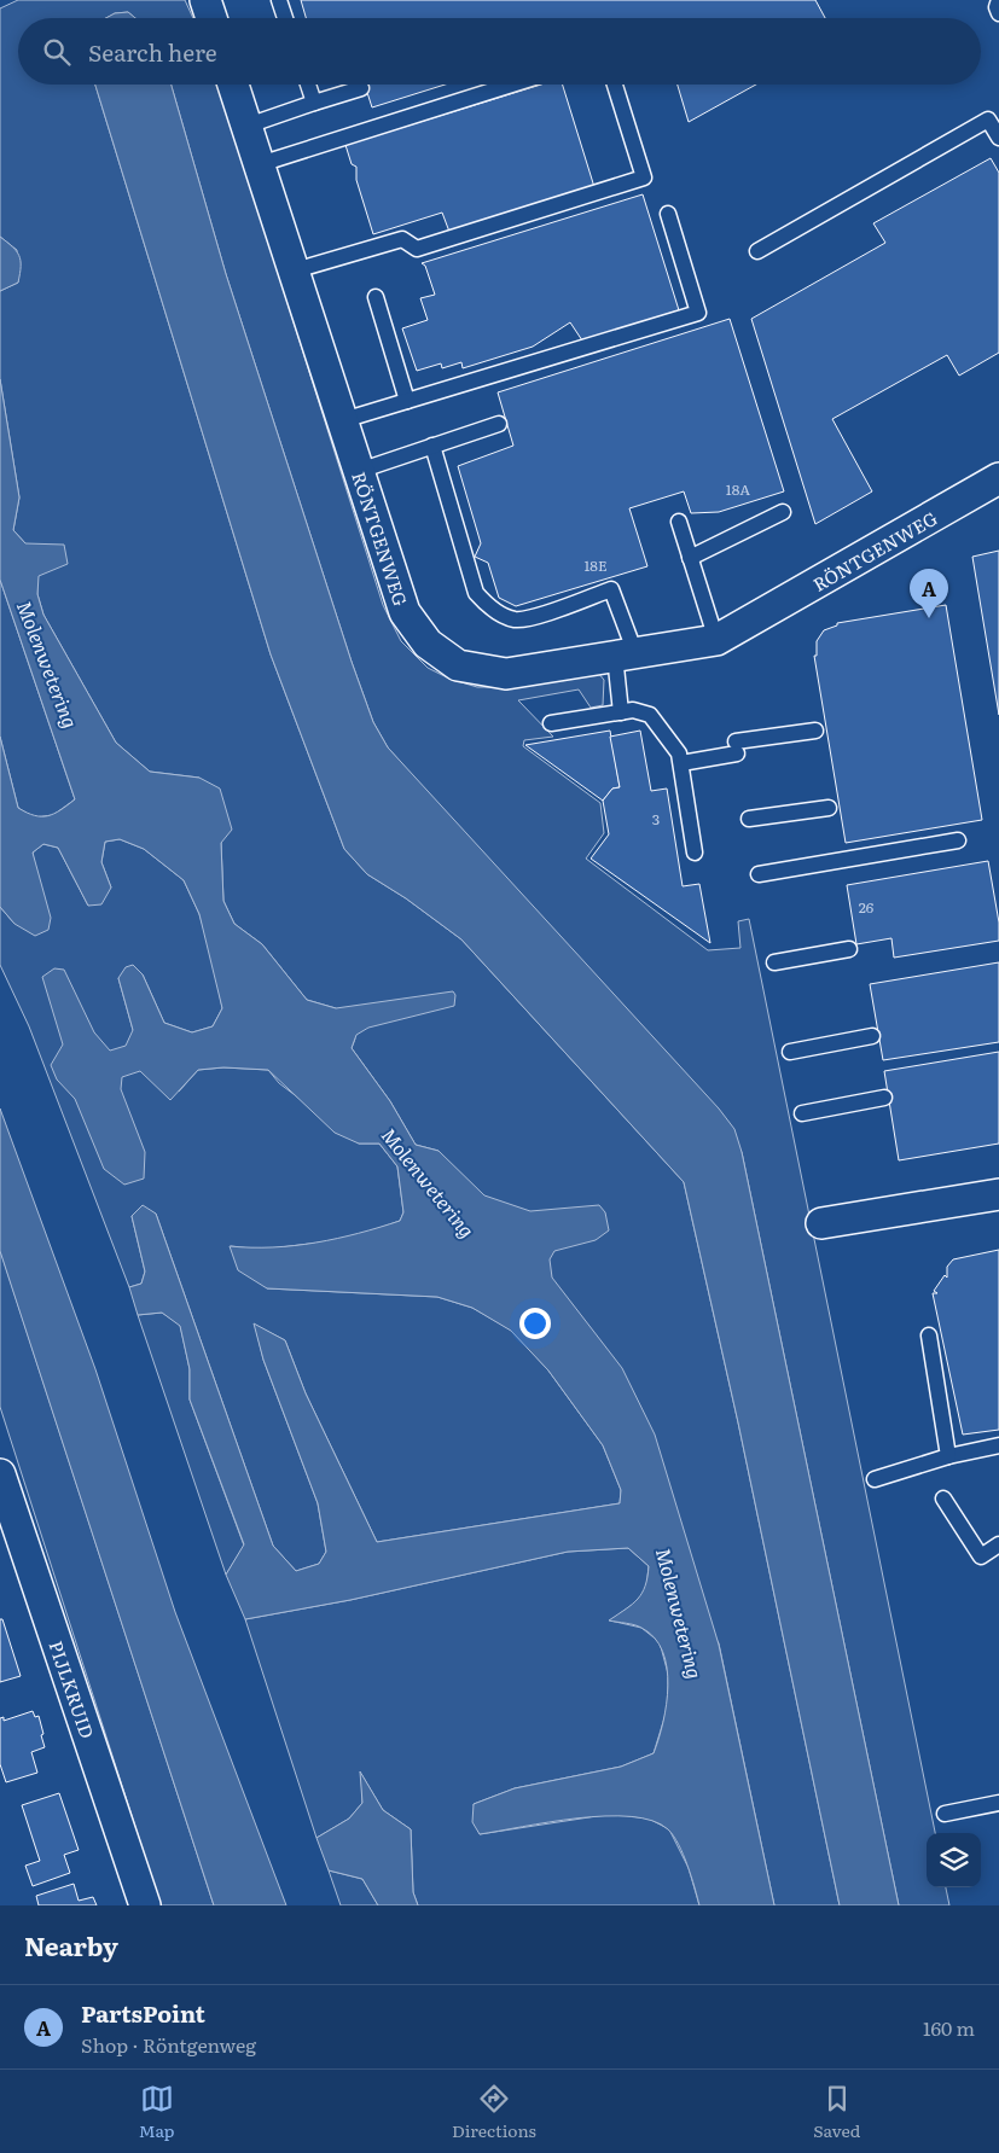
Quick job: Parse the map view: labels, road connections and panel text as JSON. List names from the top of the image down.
{
  "streets": {
    "street": ["RÖNTGENWEG", "PIJLKRUID"]
  },
  "water": ["Molenwetering"],
  "house_numbers": [
    "18A",
    "18E",
    "3",
    "26"
  ],
  "page": {
    "search": "Search here",
    "pins": "A",
    "heading": "Nearby",
    "list": [
      {
        "mark": "A",
        "name": "PartsPoint",
        "note": "Shop · Röntgenweg",
        "value": "160 m"
      }
    ],
    "nav": ["Map", "Directions", "Saved"]
  }
}
